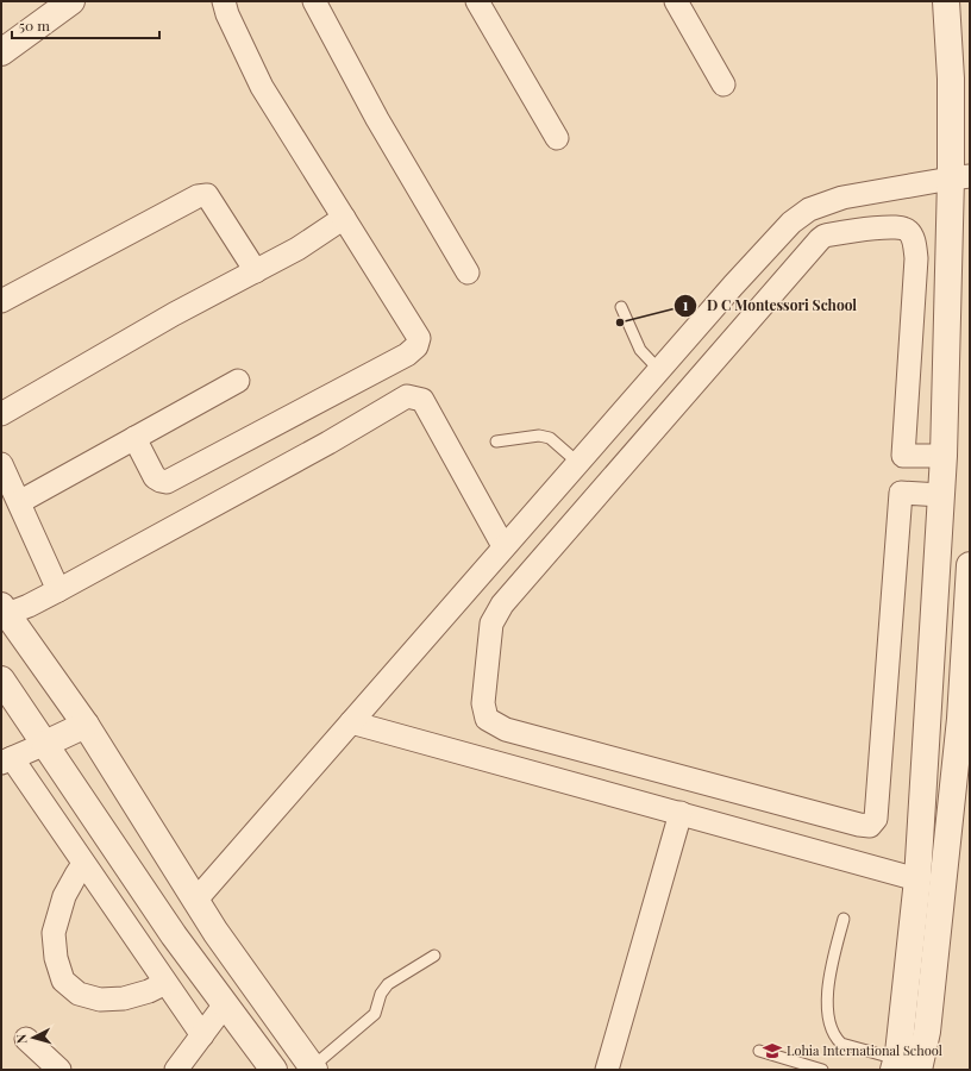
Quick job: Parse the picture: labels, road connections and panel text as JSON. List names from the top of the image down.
{
  "places": {
    "other": ["D C Montessori School"],
    "school or university": ["Lohia International School"]
  },
  "scale_bar": "50 m",
  "north": "left"
}
